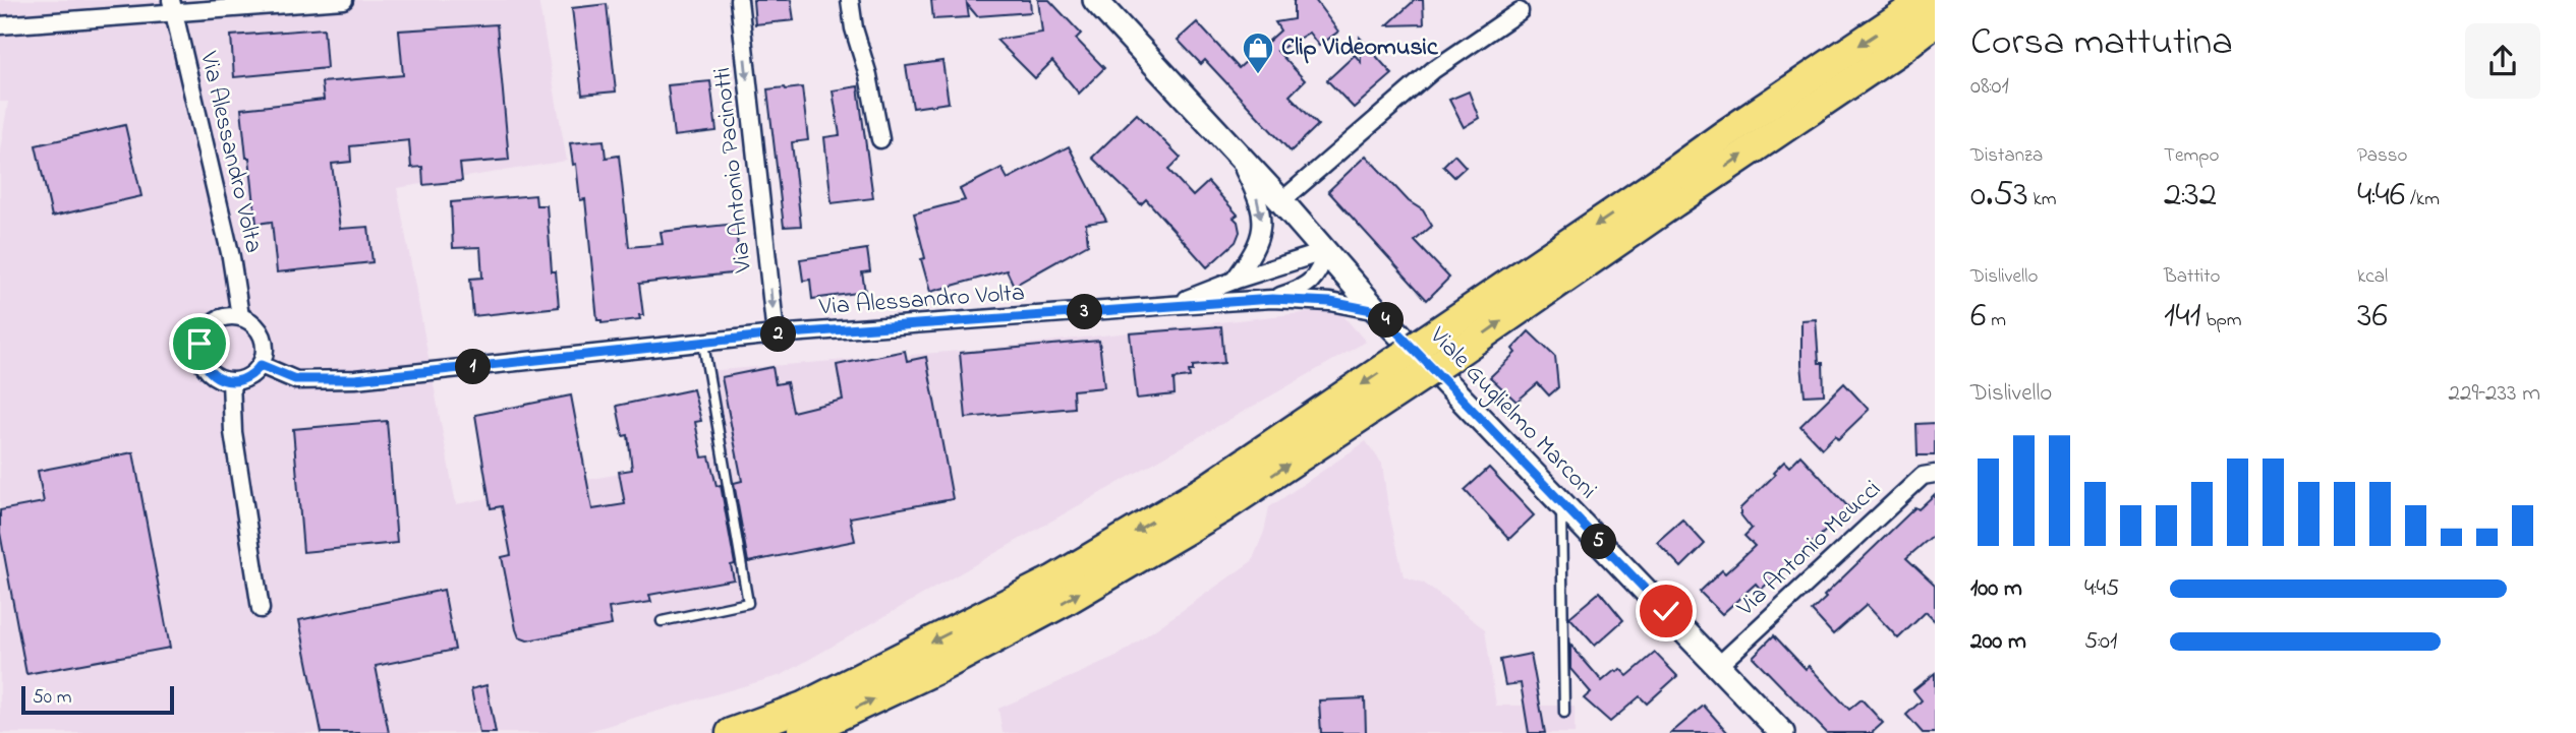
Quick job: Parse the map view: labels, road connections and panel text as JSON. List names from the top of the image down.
{
  "streets": {
    "street": [
      "Via Alessandro Volta",
      "Via Antonio Pacinotti",
      "Viale Guglielmo Marconi",
      "Via Antonio Meucci"
    ]
  },
  "crossings": [
    ["Via Alessandro Volta", "Via Antonio Pacinotti"],
    ["Via Alessandro Volta", "Viale Guglielmo Marconi"],
    ["Viale Guglielmo Marconi", "Via Antonio Meucci"]
  ],
  "places": {
    "shop": ["Clip Videomusic"]
  },
  "scale_bar": "50 m",
  "page": {
    "heading": ["Corsa mattutina", "08:01"],
    "stats": [
      ["Distanza", "0.53 km"],
      ["Tempo", "2:32"],
      ["Passo", "4:46 /km"],
      ["Dislivello", "6 m"],
      ["Battito", "141 bpm"],
      ["kcal", "36"]
    ],
    "pins": [
      "3",
      "4",
      "2",
      "1",
      "5"
    ],
    "chart": ["Dislivello", "229–233 m"],
    "list": [
      {
        "name": "100 m",
        "note": "4:45"
      },
      {
        "name": "200 m",
        "note": "5:01"
      }
    ],
    "scale": "50 m"
  }
}
